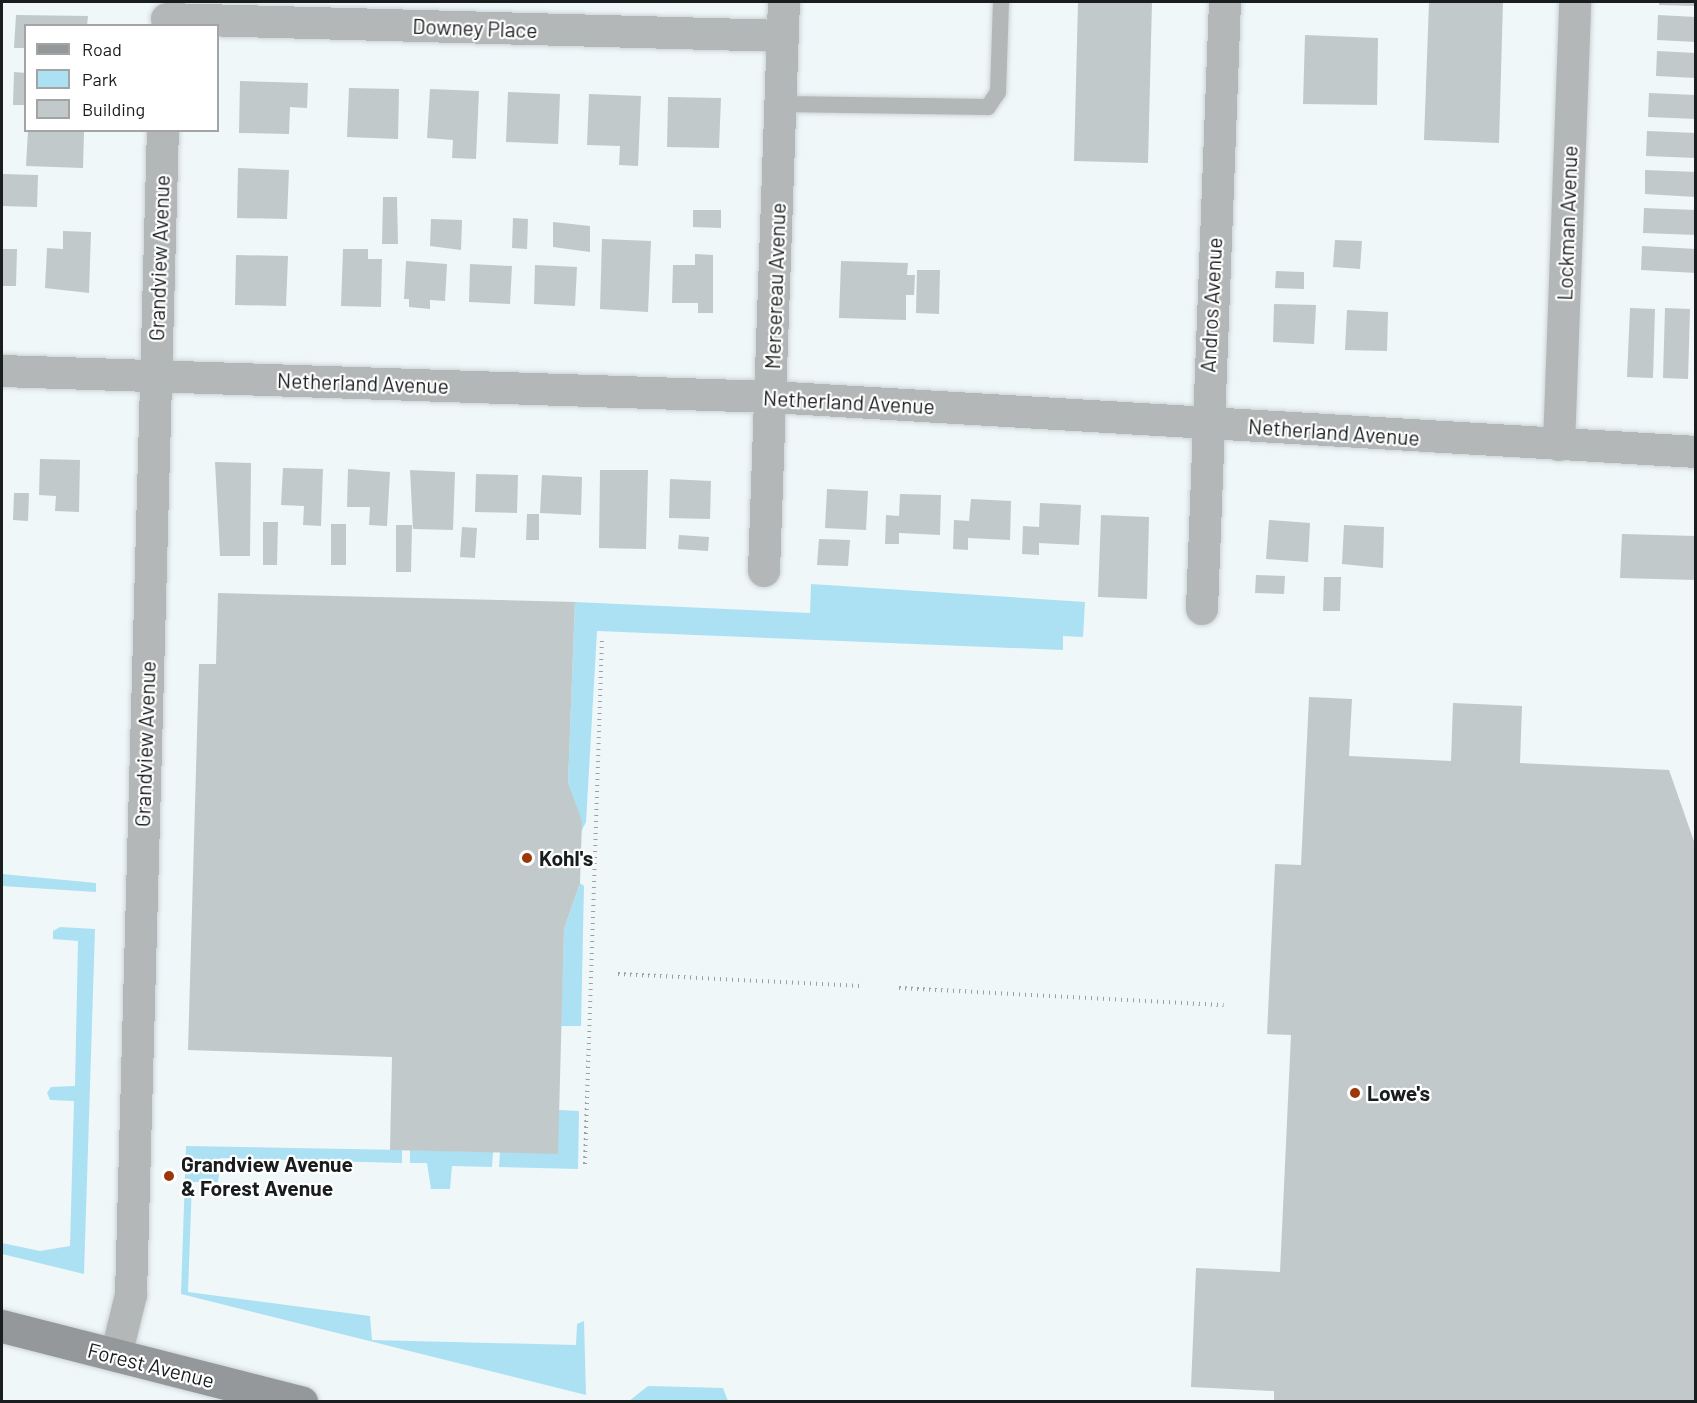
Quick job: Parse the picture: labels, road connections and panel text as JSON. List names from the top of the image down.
{
  "streets": {
    "main road": ["Forest Avenue"],
    "street": [
      "Downey Place",
      "Lockman Avenue",
      "Grandview Avenue",
      "Mersereau Avenue",
      "Andros Avenue",
      "Netherland Avenue"
    ]
  },
  "crossings": [
    ["Downey Place", "Mersereau Avenue"],
    ["Lockman Avenue", "Netherland Avenue"],
    ["Grandview Avenue", "Netherland Avenue"],
    ["Grandview Avenue", "Forest Avenue"],
    ["Mersereau Avenue", "Netherland Avenue"],
    ["Andros Avenue", "Netherland Avenue"]
  ],
  "places": ["Kohl's", "Lowe's", "Grandview Avenue & Forest Avenue"],
  "legend": ["Road", "Park", "Building"]
}
